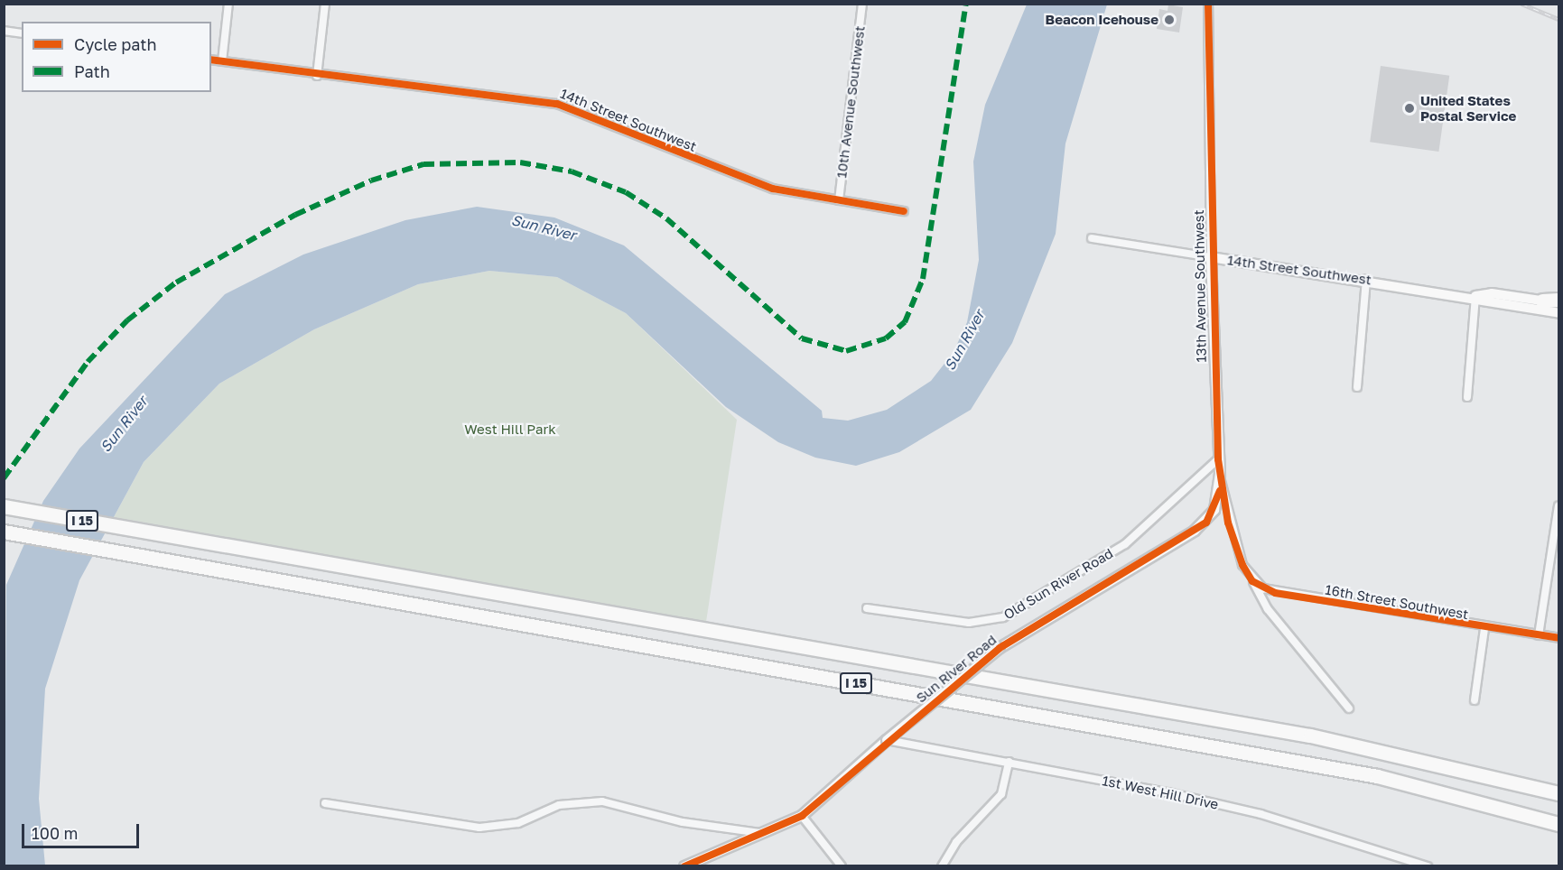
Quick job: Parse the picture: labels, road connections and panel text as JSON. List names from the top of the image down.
{
  "streets": {
    "highway": ["I 15"],
    "street": [
      "10th Avenue Southwest",
      "14th Street Southwest",
      "13th Avenue Southwest",
      "Old Sun River Road",
      "16th Street Southwest",
      "Sun River Road",
      "1st West Hill Drive"
    ]
  },
  "crossings": [
    ["10th Avenue Southwest", "14th Street Southwest"],
    ["14th Street Southwest", "13th Avenue Southwest"],
    ["13th Avenue Southwest", "Old Sun River Road"],
    ["13th Avenue Southwest", "16th Street Southwest"],
    ["13th Avenue Southwest", "Sun River Road"],
    ["Sun River Road", "1st West Hill Drive"]
  ],
  "water": ["Sun River"],
  "parks": ["West Hill Park"],
  "places": ["Beacon Icehouse", "United States Postal Service"],
  "legend": ["Cycle path", "Path"],
  "scale_bar": "100 m"
}
